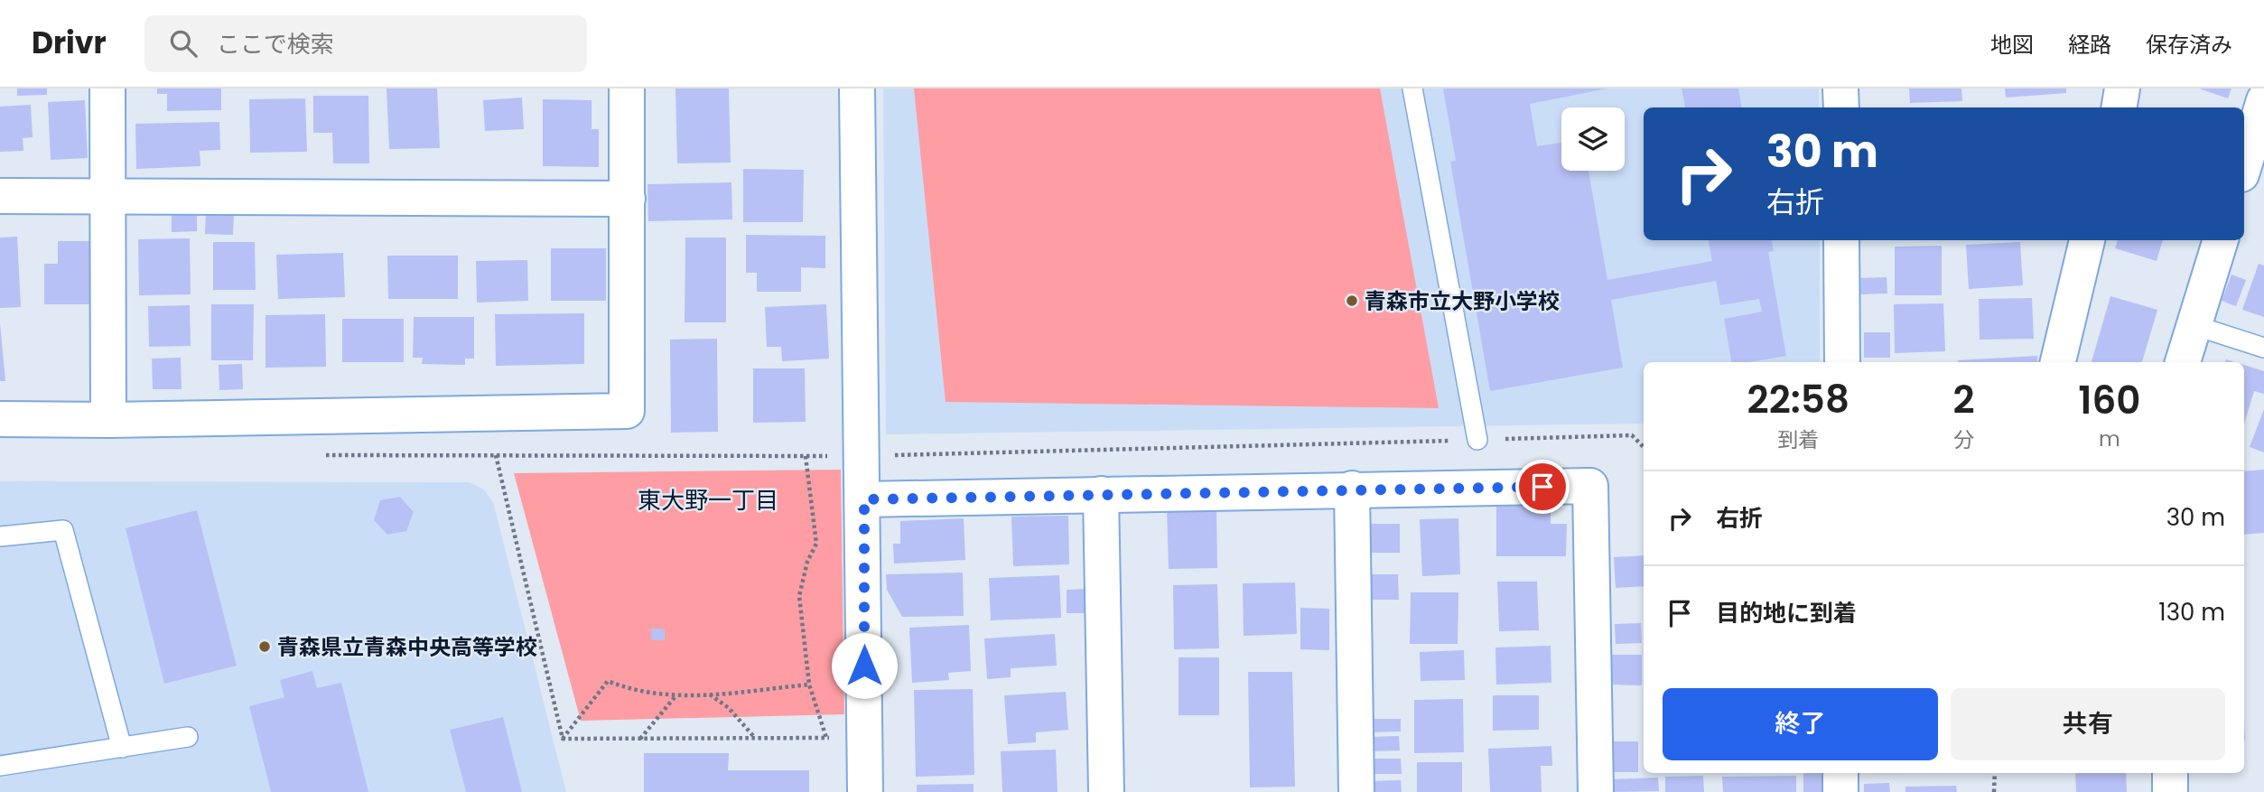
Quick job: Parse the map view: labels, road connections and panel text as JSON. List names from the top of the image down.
{
  "districts": ["東大野一丁目"],
  "places": ["青森市立大野小学校", "青森県立青森中央高等学校"],
  "page": {
    "header": "Drivr",
    "search": "ここで検索",
    "nav": ["地図", "経路", "保存済み"],
    "turn": ["30 m", "右折"],
    "eta": [
      "22:58",
      "到着",
      "2",
      "分",
      "160",
      "m"
    ],
    "list": [
      {
        "name": "右折",
        "value": "30 m"
      },
      {
        "name": "目的地に到着",
        "value": "130 m"
      }
    ],
    "buttons": ["終了", "共有"]
  }
}
